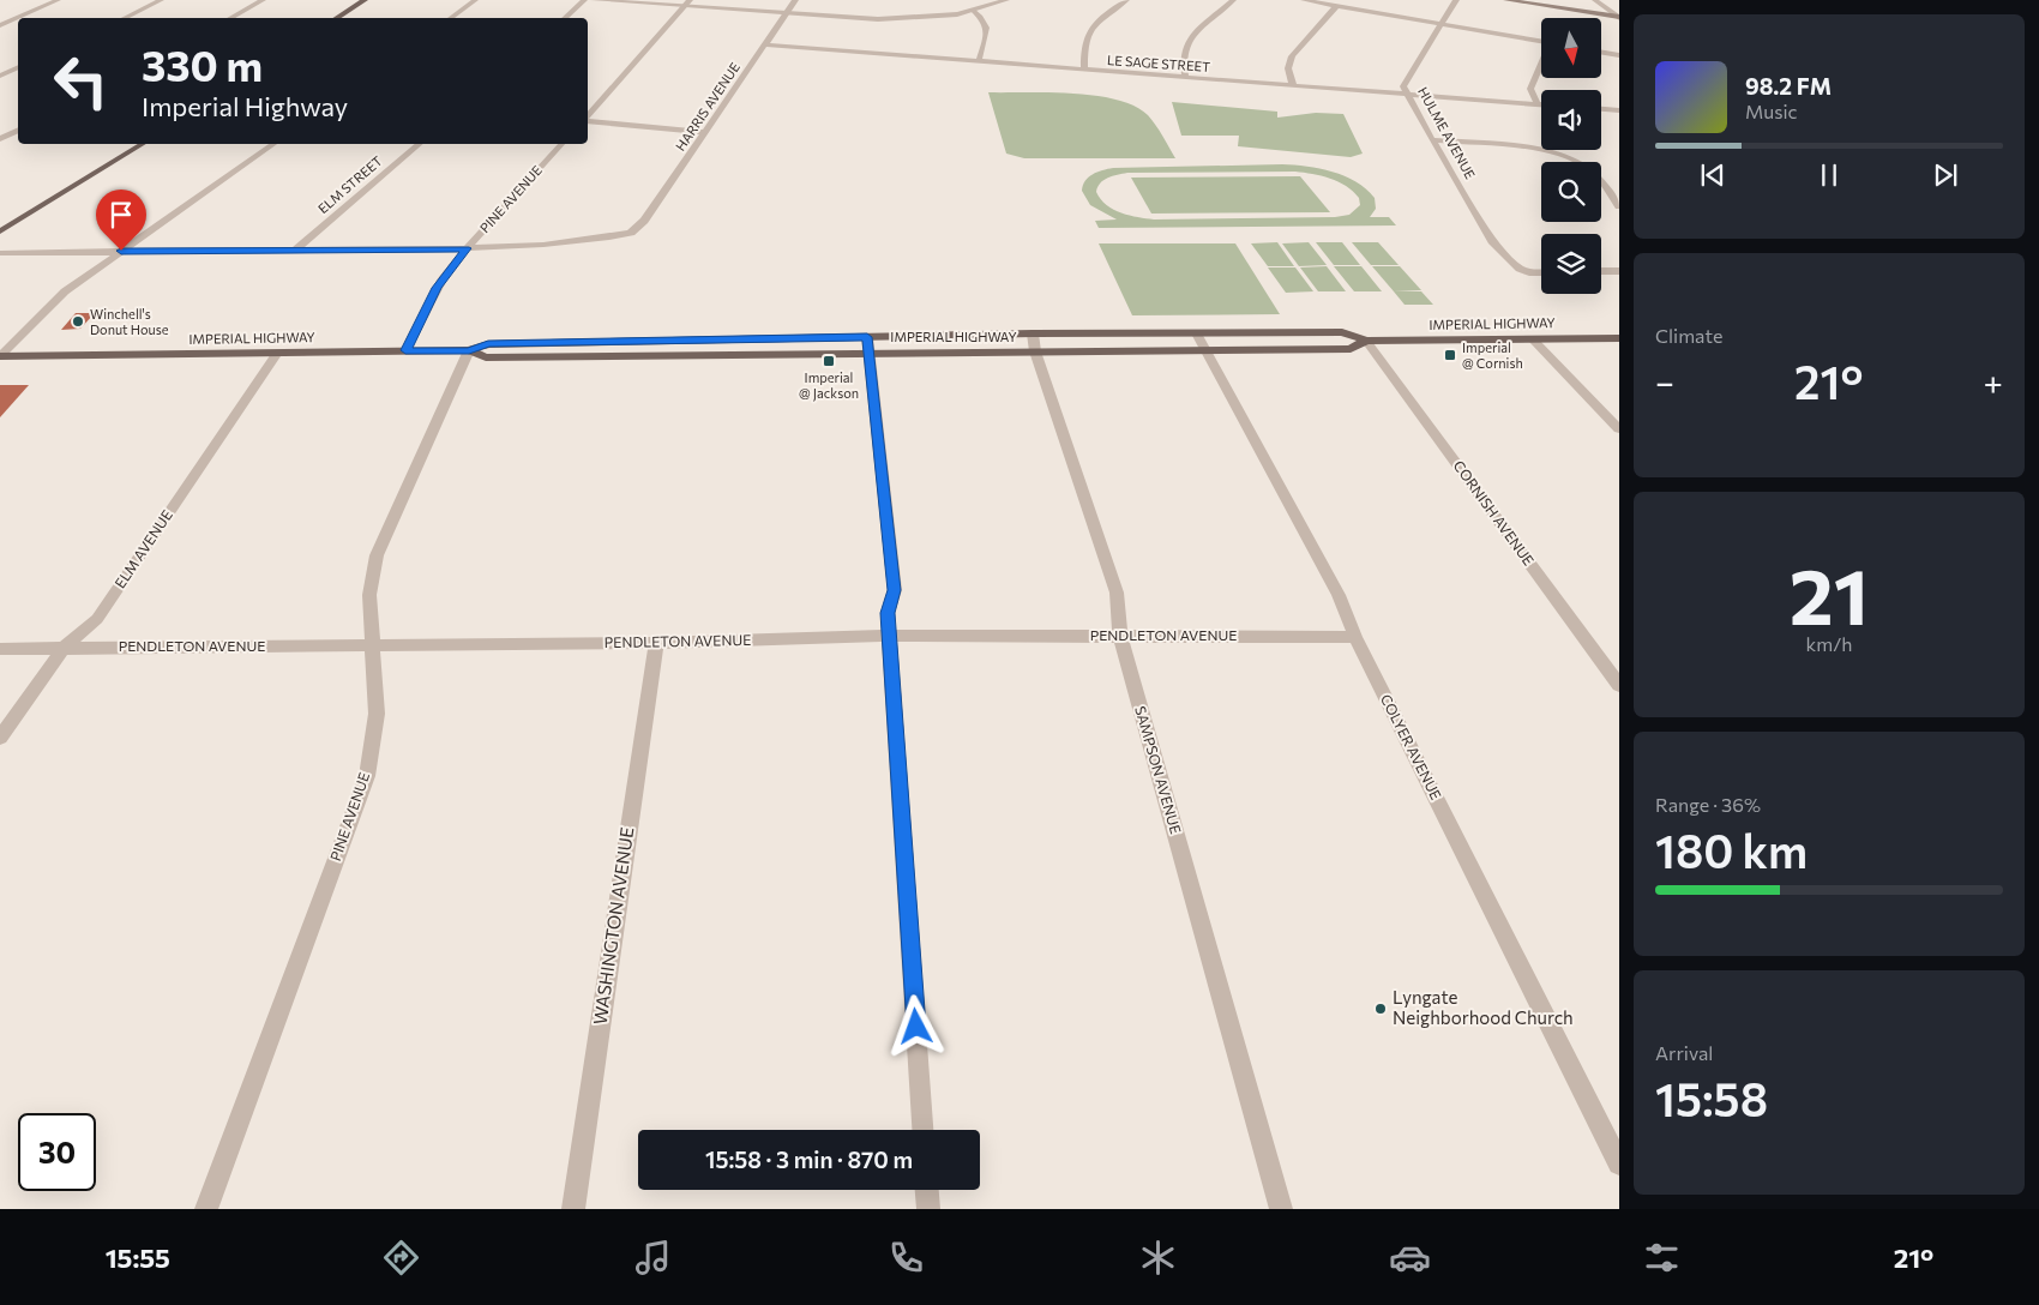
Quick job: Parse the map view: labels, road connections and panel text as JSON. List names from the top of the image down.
{
  "streets": {
    "main road": ["IMPERIAL HIGHWAY"],
    "street": [
      "LE SAGE STREET",
      "HARRIS AVENUE",
      "HULME AVENUE",
      "ELM STREET",
      "PINE AVENUE",
      "CORNISH AVENUE",
      "ELM AVENUE",
      "PENDLETON AVENUE",
      "COLYER AVENUE",
      "SAMPSON AVENUE",
      "WASHINGTON AVENUE"
    ]
  },
  "crossings": [
    ["LE SAGE STREET", "HARRIS AVENUE"],
    ["LE SAGE STREET", "HULME AVENUE"],
    ["HARRIS AVENUE", "PINE AVENUE"],
    ["PINE AVENUE", "IMPERIAL HIGHWAY"],
    ["PINE AVENUE", "PENDLETON AVENUE"],
    ["IMPERIAL HIGHWAY", "CORNISH AVENUE"],
    ["IMPERIAL HIGHWAY", "ELM AVENUE"],
    ["IMPERIAL HIGHWAY", "COLYER AVENUE"],
    ["IMPERIAL HIGHWAY", "SAMPSON AVENUE"],
    ["ELM AVENUE", "PENDLETON AVENUE"],
    ["PENDLETON AVENUE", "COLYER AVENUE"],
    ["PENDLETON AVENUE", "SAMPSON AVENUE"],
    ["PENDLETON AVENUE", "WASHINGTON AVENUE"]
  ],
  "places": {
    "other": ["Winchell's Donut House", "Lyngate Neighborhood Church"],
    "transit": ["Imperial @ Cornish", "Imperial @ Jackson"]
  },
  "north": "bottom",
  "page": {
    "turn": ["330 m", "Imperial Highway"],
    "song": ["98.2 FM", "Music"],
    "tile": [
      "Climate",
      ["21", "km/h"],
      ["Range · 36%", "180 km"],
      ["Arrival", "15:58"]
    ],
    "heat": ["−", "21°", "+"],
    "limit": "30",
    "trip": "15:58 · 3 min · 870 m",
    "tabs": ["15:55", "21°"]
  }
}
